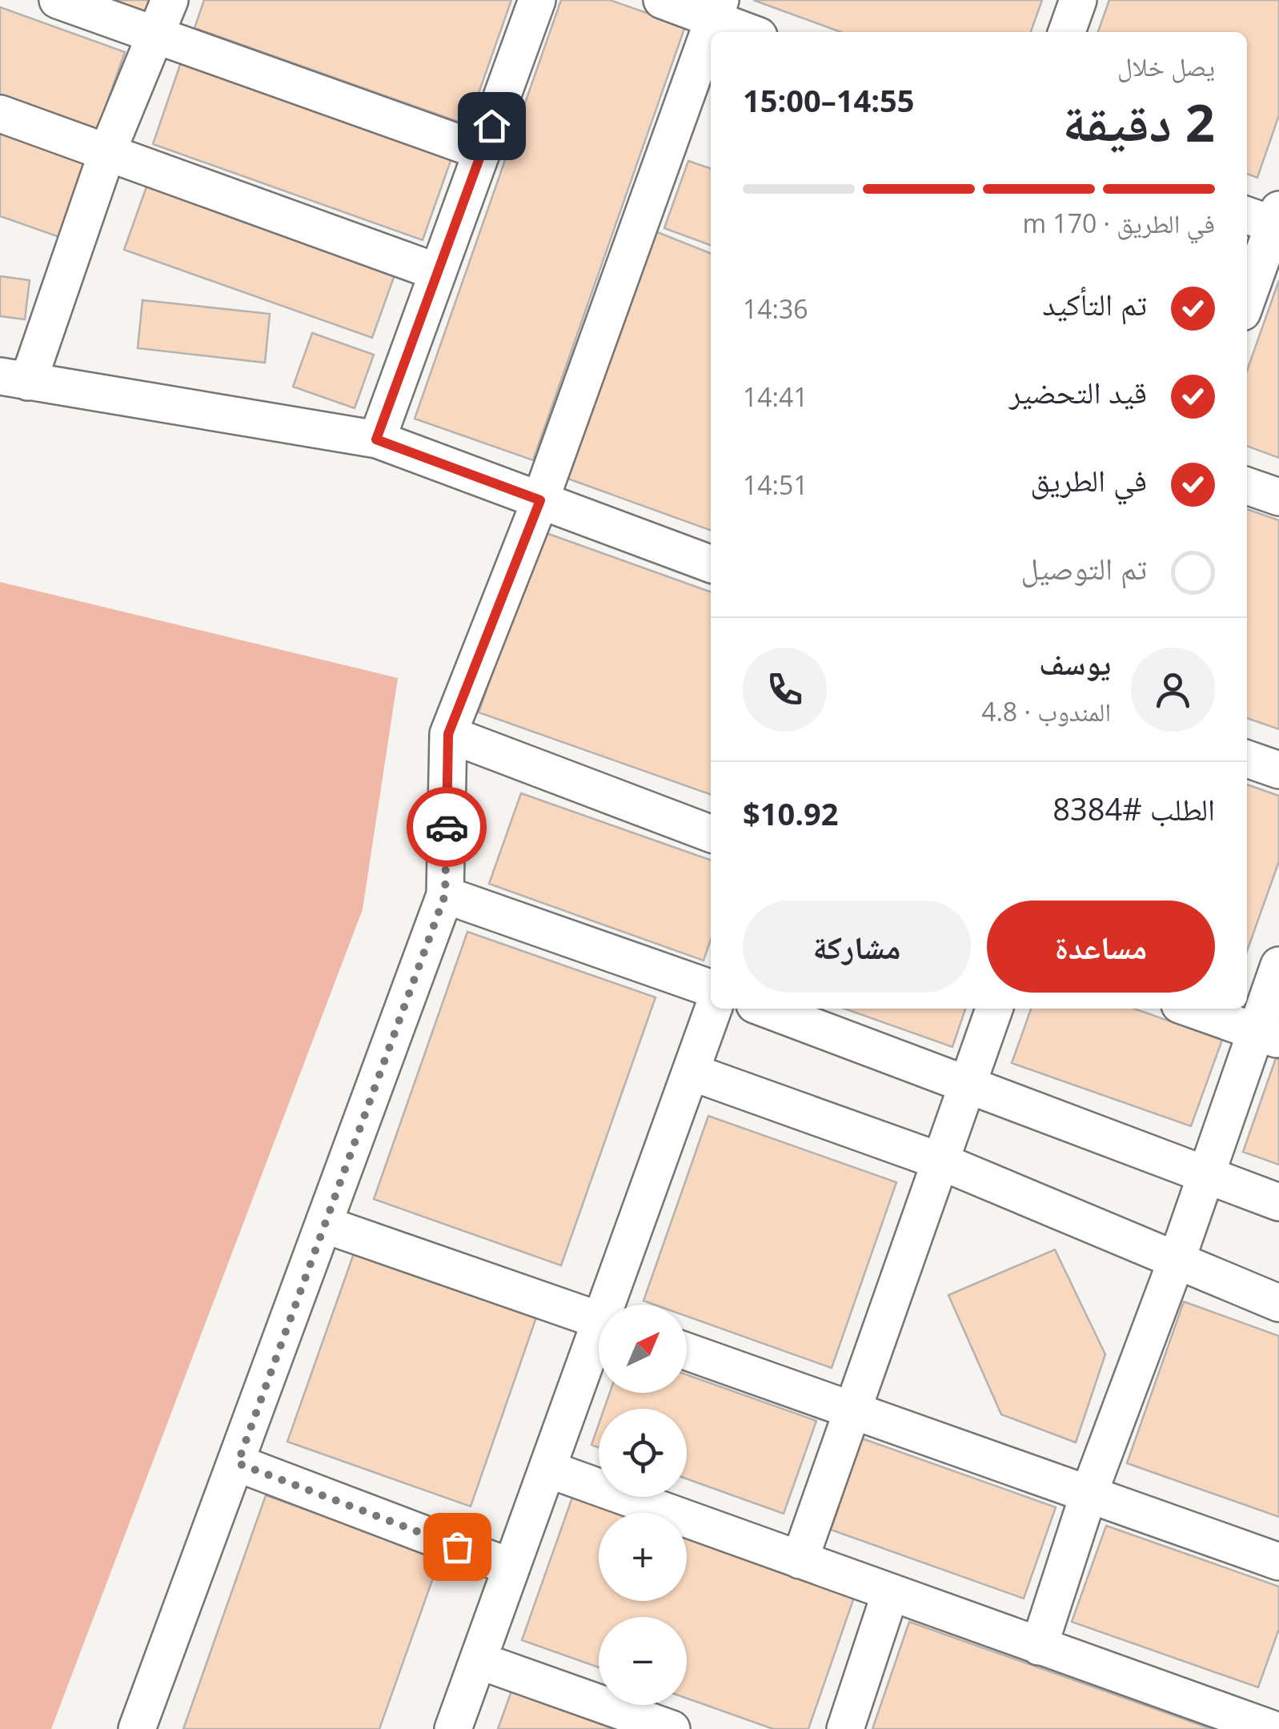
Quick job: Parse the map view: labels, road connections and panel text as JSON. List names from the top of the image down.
{
  "north": "top right",
  "page": {
    "heading": ["2 دقيقة", "يصل خلال", "14:55–15:00"],
    "panel": [
      "يوسف",
      "المندوب · 4.8",
      "الطلب #8384",
      "$10.92"
    ],
    "bar": "في الطريق · 170 m",
    "list": [
      ["تم التأكيد", "14:36"],
      ["قيد التحضير", "14:41"],
      ["في الطريق", "14:51"],
      "تم التوصيل"
    ],
    "buttons": ["مساعدة", "مشاركة"],
    "map_buttons": ["+", "−"]
  }
}
